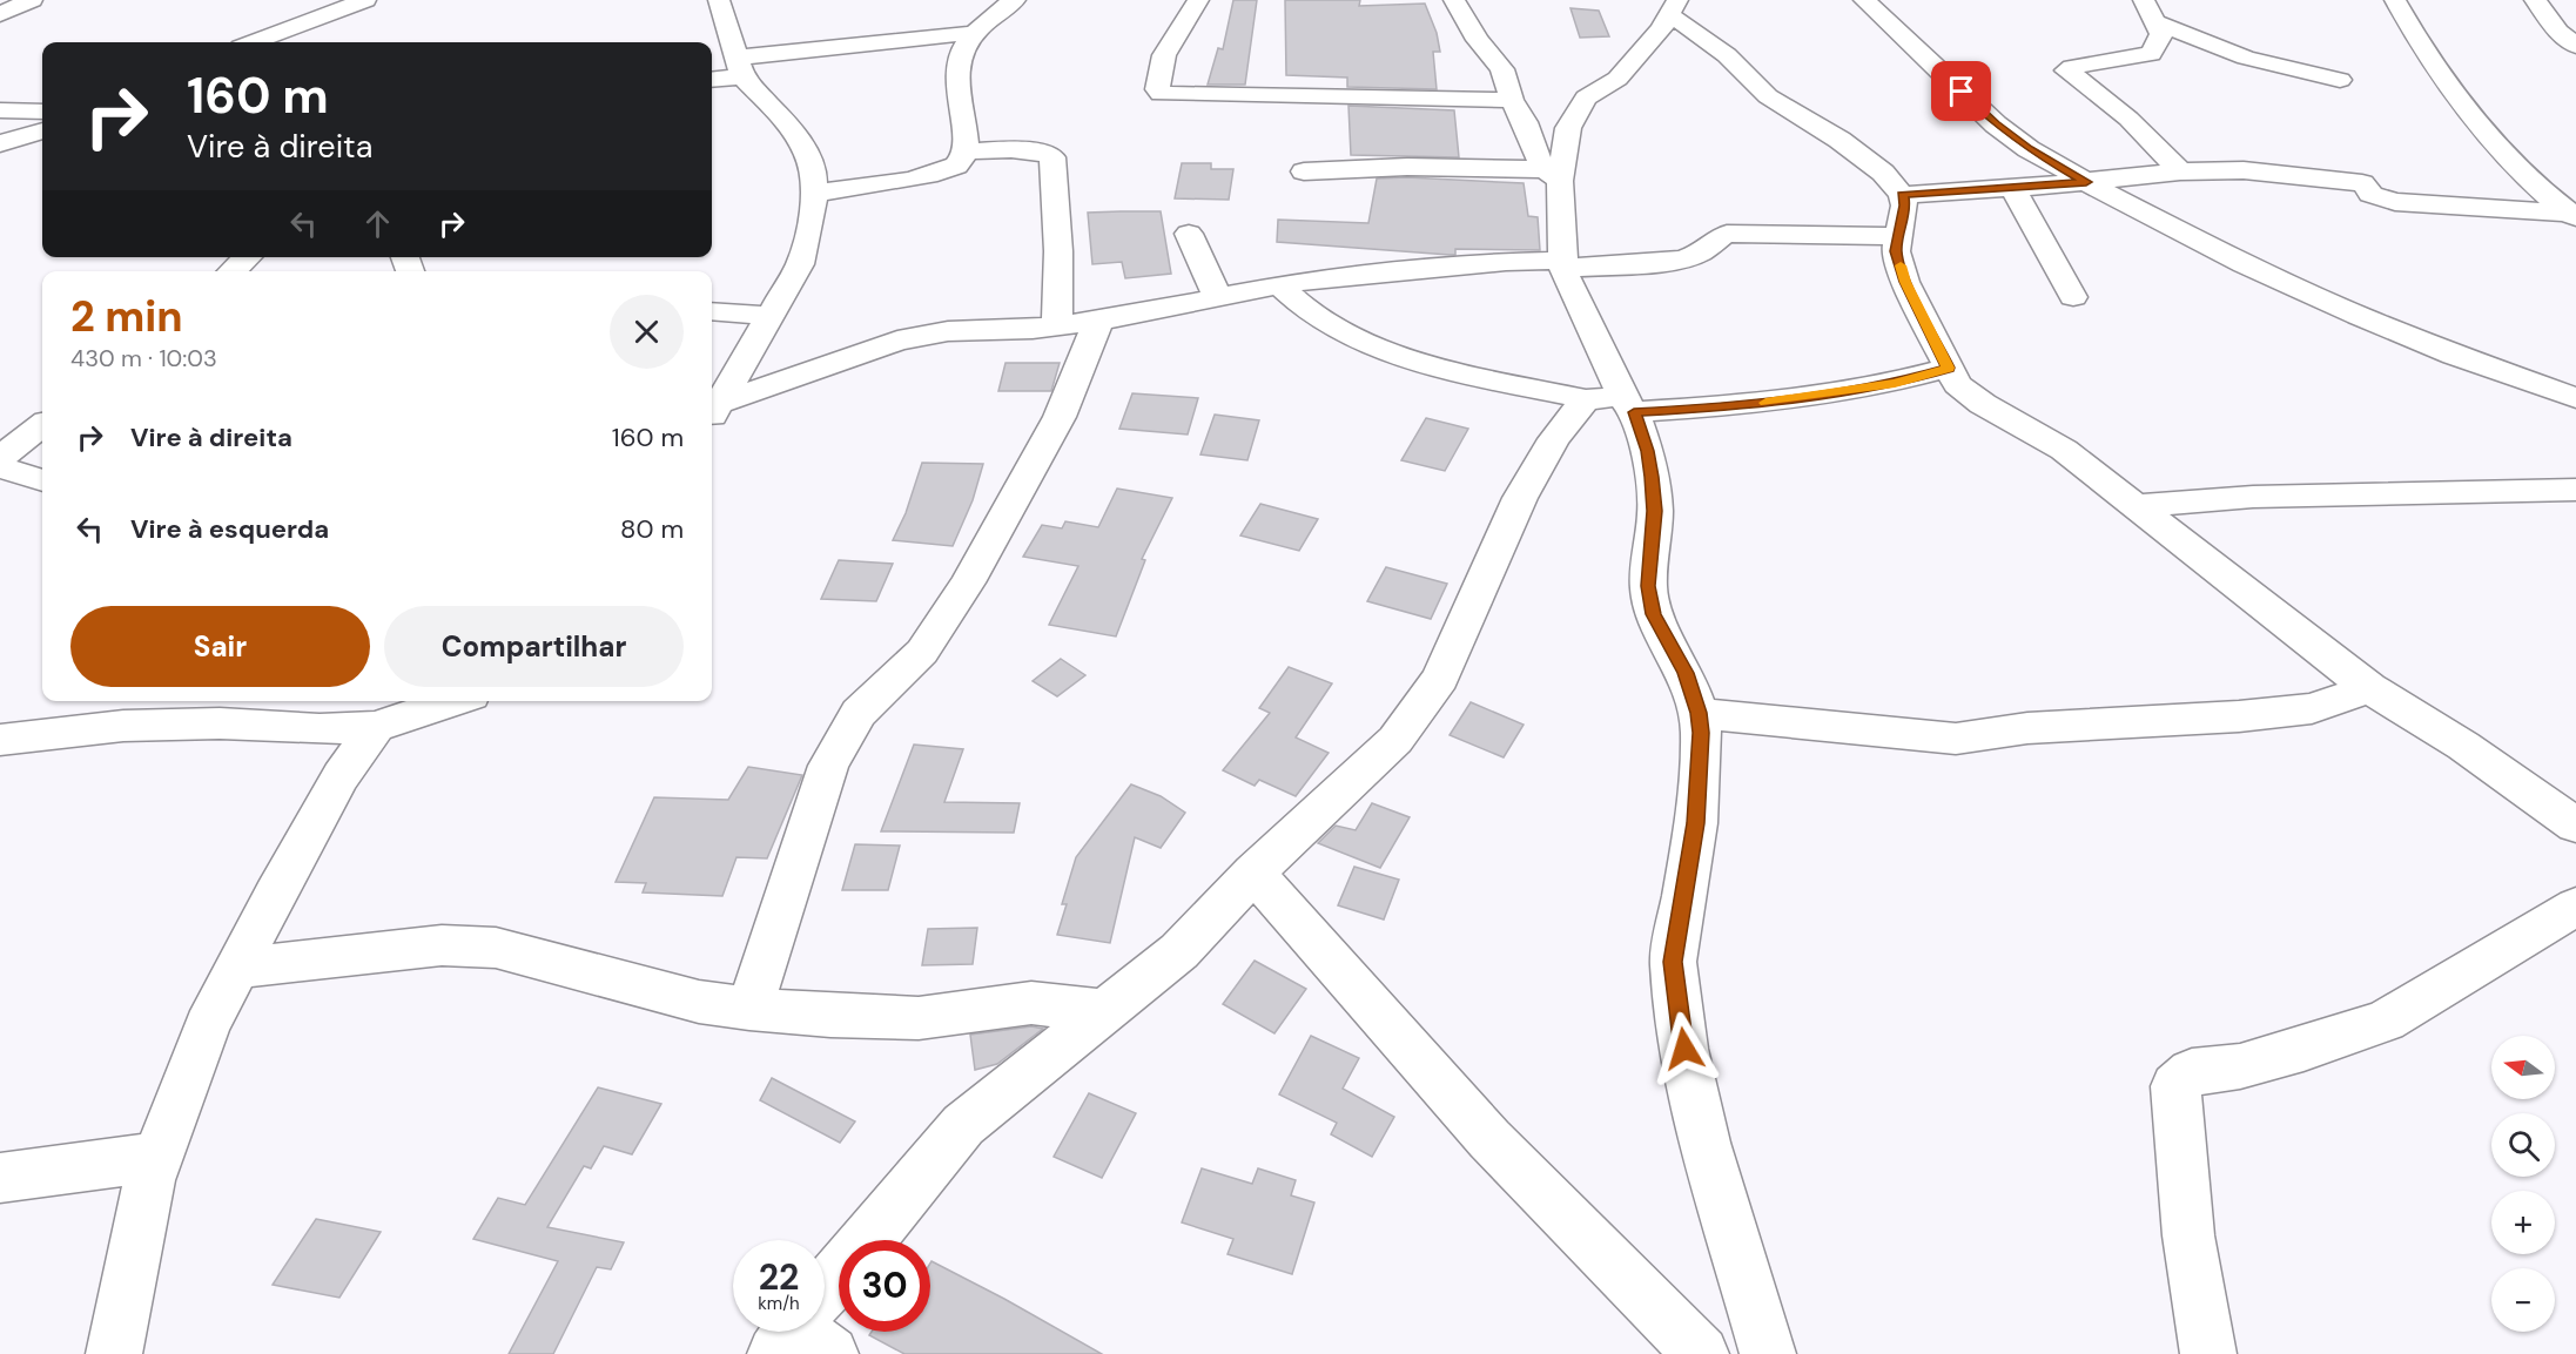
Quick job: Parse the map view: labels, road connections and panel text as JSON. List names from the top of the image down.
{
  "north": "left",
  "page": {
    "turn": ["160 m", "Vire à direita"],
    "heading": ["2 min", "430 m · 10:03"],
    "list": [
      {
        "name": "Vire à direita",
        "value": "160 m"
      },
      {
        "name": "Vire à esquerda",
        "value": "80 m"
      }
    ],
    "buttons": ["Sair", "Compartilhar"],
    "map_buttons": ["+", "−"],
    "speed": "22 km/h",
    "limit": "30"
  }
}
